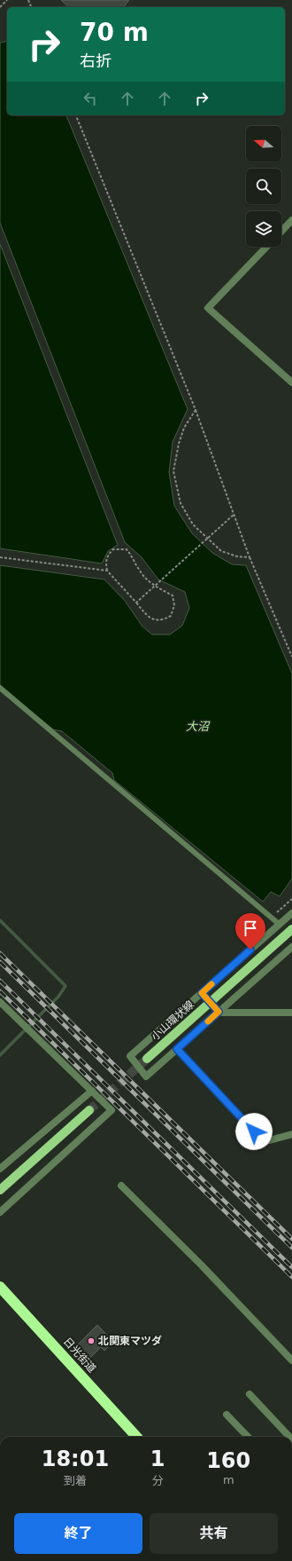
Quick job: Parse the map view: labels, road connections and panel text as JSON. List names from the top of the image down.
{
  "streets": {
    "highway": ["日光街道"],
    "main road": ["小山環状線"]
  },
  "water": ["大沼"],
  "places": ["北関東マツダ"],
  "north": "left",
  "page": {
    "turn": ["70 m", "右折"],
    "eta": [
      "18:01",
      "到着",
      "1",
      "分",
      "160",
      "m"
    ],
    "buttons": ["終了", "共有"]
  }
}
